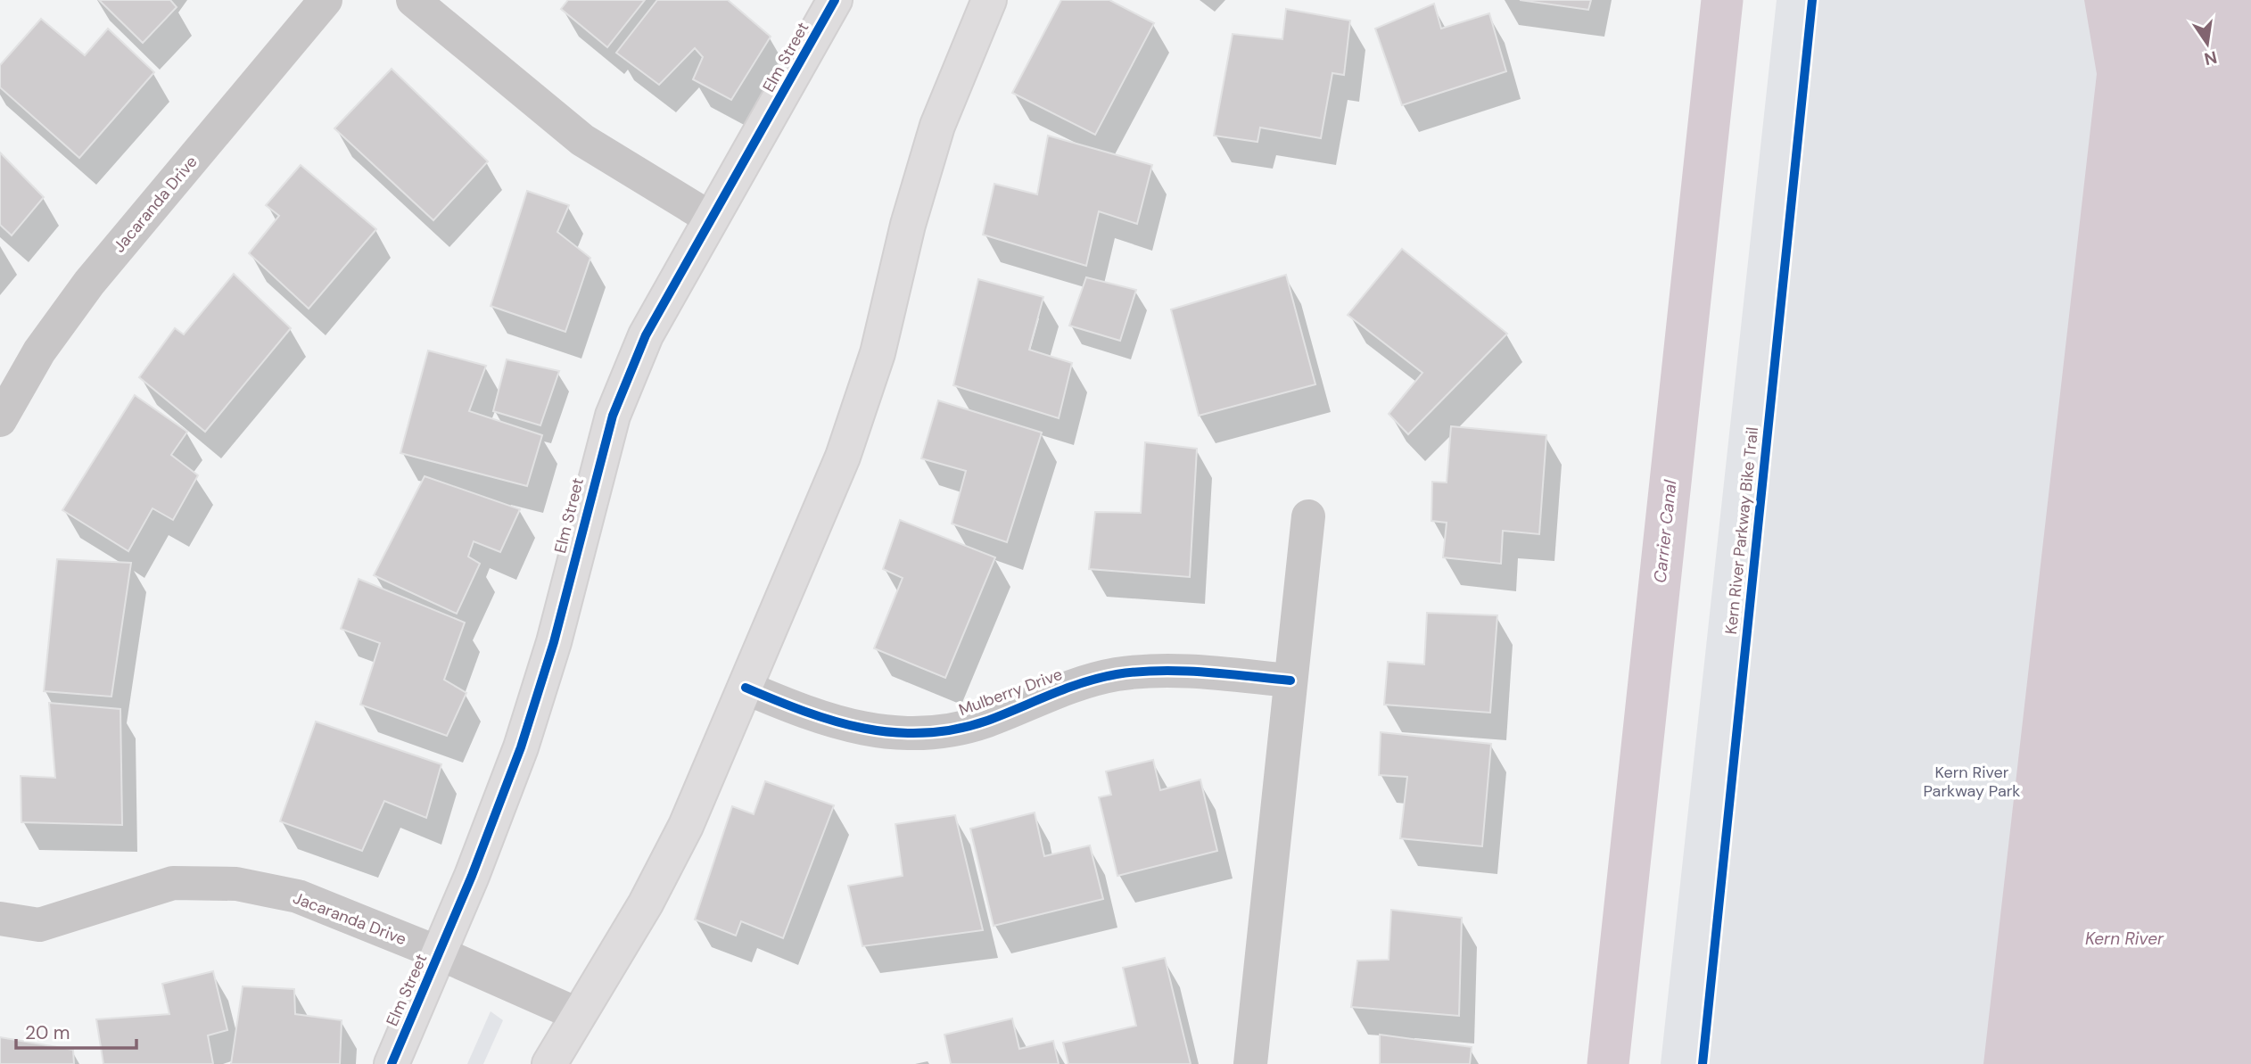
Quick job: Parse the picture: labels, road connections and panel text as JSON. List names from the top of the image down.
{
  "streets": {
    "street": ["Elm Street", "Jacaranda Drive", "Mulberry Drive"],
    "cycle path": ["Kern River Parkway Bike Trail"]
  },
  "crossings": [
    ["Elm Street", "Jacaranda Drive"]
  ],
  "water": ["Carrier Canal", "Kern River"],
  "parks": ["Kern River Parkway Park"],
  "scale_bar": "20 m",
  "north": "bottom"
}
